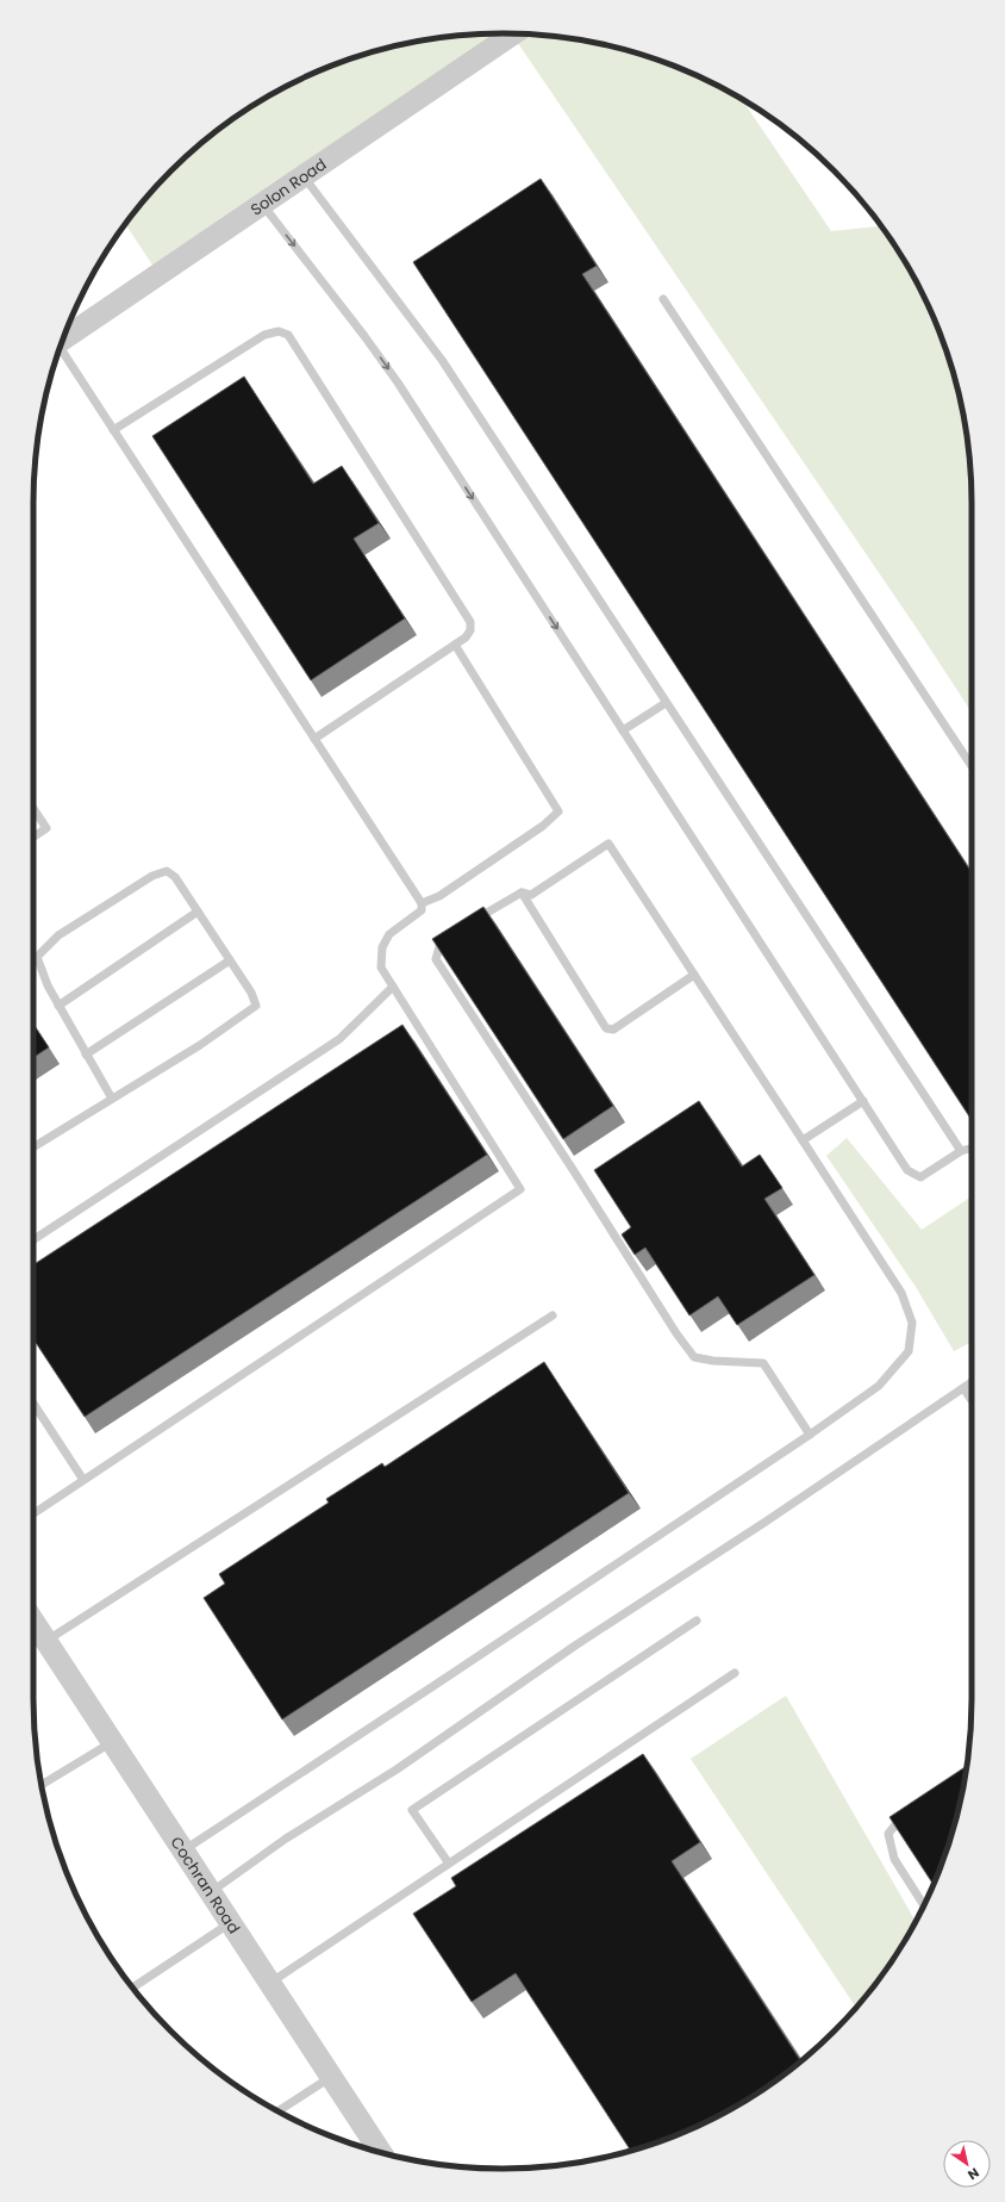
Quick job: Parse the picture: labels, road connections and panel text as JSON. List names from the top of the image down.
{
  "streets": {
    "street": ["Solon Road", "Cochran Road"]
  },
  "north": "bottom right"
}
